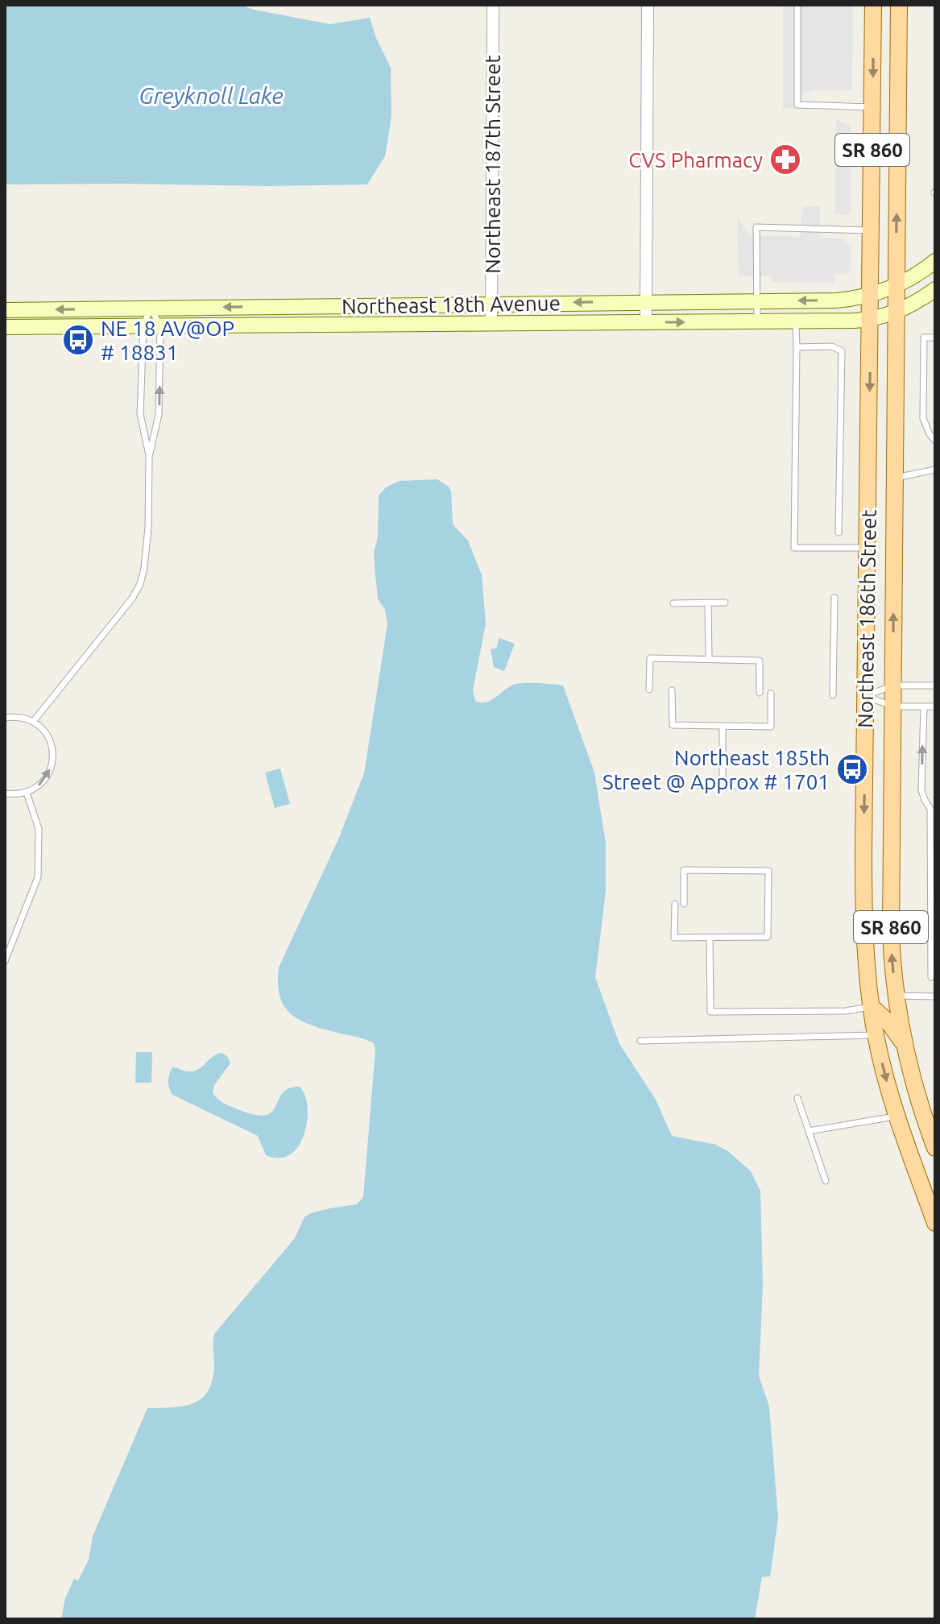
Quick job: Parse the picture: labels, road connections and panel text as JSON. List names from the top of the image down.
{
  "streets": {
    "main road": ["SR 860", "Northeast 186th Street"],
    "street": ["Northeast 187th Street", "Northeast 18th Avenue"]
  },
  "crossings": [
    ["Northeast 187th Street", "Northeast 18th Avenue"],
    ["Northeast 18th Avenue", "Northeast 186th Street"]
  ],
  "water": ["Greyknoll Lake"],
  "places": {
    "pharmacy": ["CVS Pharmacy"],
    "bus stop": ["NE 18 AV@OP # 18831", "Northeast 185th Street @ Approx # 1701"]
  }
}
